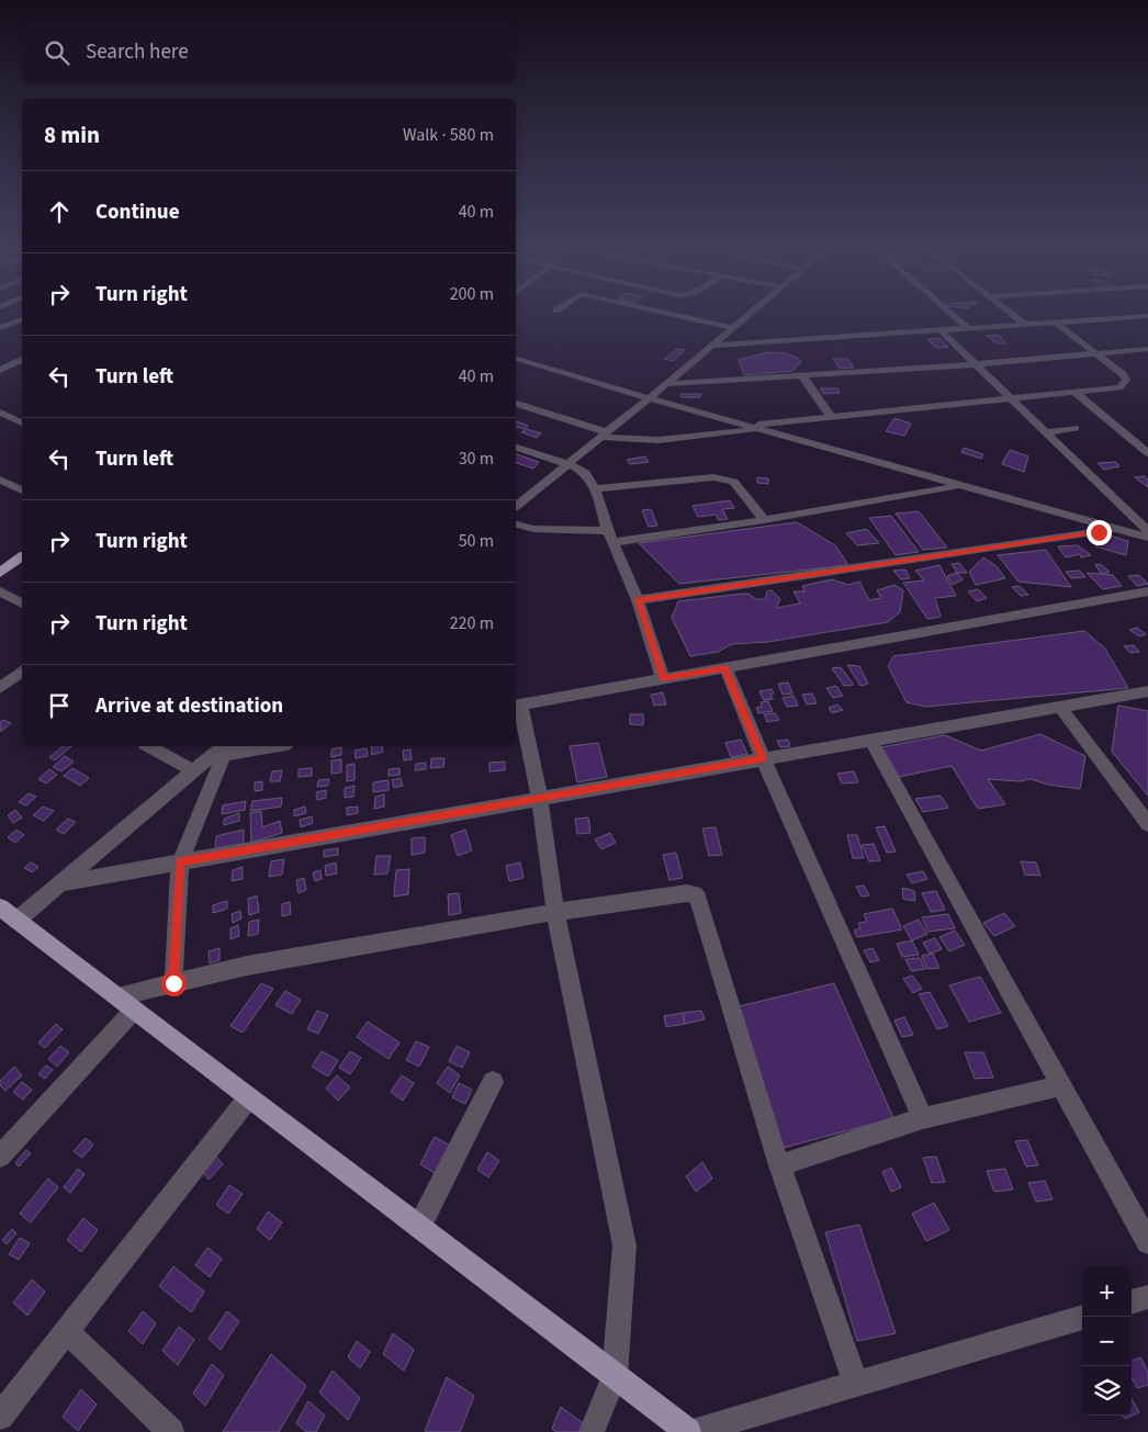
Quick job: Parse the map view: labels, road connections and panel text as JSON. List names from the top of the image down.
{
  "page": {
    "search": "Search here",
    "heading": ["8 min", "Walk · 580 m"],
    "list": [
      ["Continue", "40 m"],
      ["Turn right", "200 m"],
      ["Turn left", "40 m"],
      ["Turn left", "30 m"],
      ["Turn right", "50 m"],
      ["Turn right", "220 m"],
      "Arrive at destination"
    ],
    "map_buttons": ["+", "−"]
  }
}
